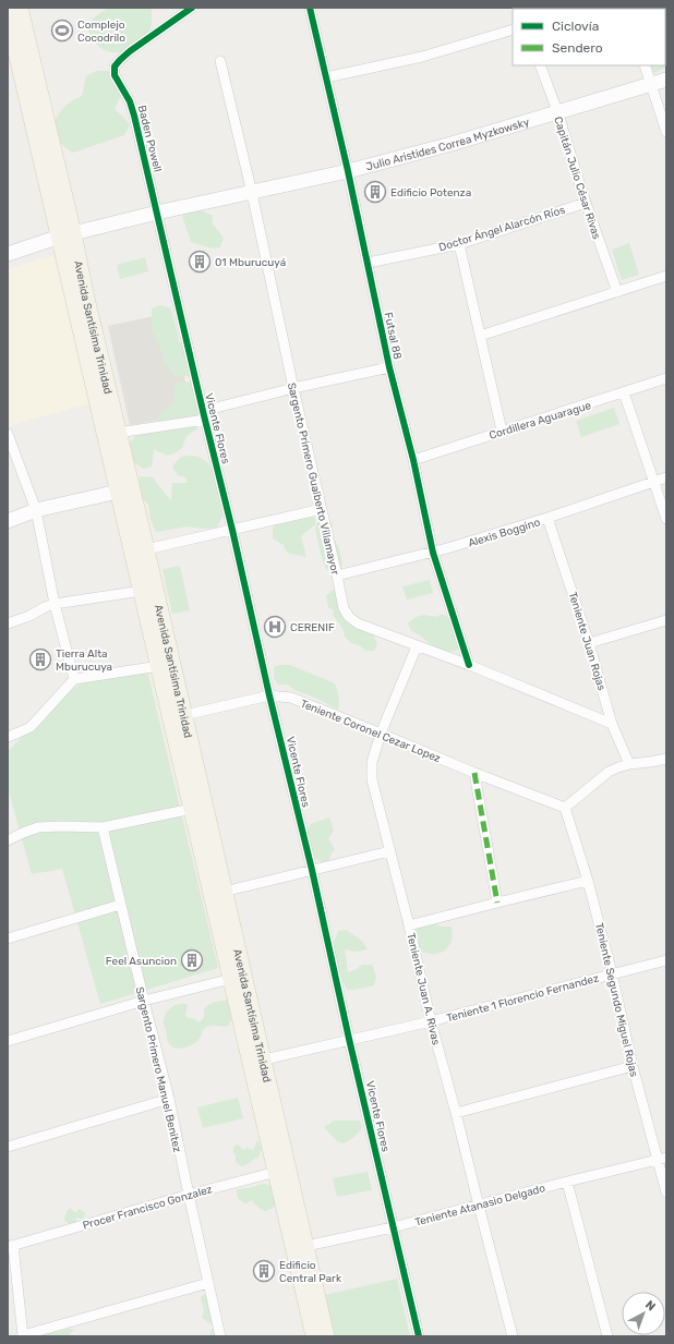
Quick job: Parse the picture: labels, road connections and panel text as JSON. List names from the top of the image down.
{
  "streets": {
    "main road": ["Avenida Santísima Trinidad"],
    "street": [
      "Baden Powell",
      "Julio Aristides Correa Myzkowsky",
      "Capitán Julio César Rivas",
      "Doctor Ángel Alarcón Ríos",
      "Futsal 88",
      "Cordillera Aguarague",
      "Vicente Flores",
      "Sargento Primero Gualberto Villamayor",
      "Alexis Boggino",
      "Teniente Juan Rojas",
      "Teniente Coronel Cezar Lopez",
      "Teniente Juan A. Rivas",
      "Teniente 1 Florencio Fernandez",
      "Teniente Segundo Miguel Rojas",
      "Sargento Primero Manuel Benitez",
      "Teniente Atanasio Delgado",
      "Procer Francisco Gonzalez"
    ]
  },
  "crossings": [
    ["Baden Powell", "Julio Aristides Correa Myzkowsky"],
    ["Baden Powell", "Vicente Flores"],
    ["Julio Aristides Correa Myzkowsky", "Capitán Julio César Rivas"],
    ["Julio Aristides Correa Myzkowsky", "Avenida Santísima Trinidad"],
    ["Julio Aristides Correa Myzkowsky", "Futsal 88"],
    ["Julio Aristides Correa Myzkowsky", "Vicente Flores"],
    ["Julio Aristides Correa Myzkowsky", "Sargento Primero Gualberto Villamayor"],
    ["Capitán Julio César Rivas", "Doctor Ángel Alarcón Ríos"],
    ["Doctor Ángel Alarcón Ríos", "Futsal 88"],
    ["Avenida Santísima Trinidad", "Teniente Coronel Cezar Lopez"],
    ["Avenida Santísima Trinidad", "Teniente 1 Florencio Fernandez"],
    ["Avenida Santísima Trinidad", "Teniente Atanasio Delgado"],
    ["Avenida Santísima Trinidad", "Procer Francisco Gonzalez"],
    ["Futsal 88", "Cordillera Aguarague"],
    ["Futsal 88", "Sargento Primero Gualberto Villamayor"],
    ["Futsal 88", "Alexis Boggino"],
    ["Vicente Flores", "Teniente Coronel Cezar Lopez"],
    ["Vicente Flores", "Teniente 1 Florencio Fernandez"],
    ["Vicente Flores", "Teniente Atanasio Delgado"],
    ["Sargento Primero Gualberto Villamayor", "Alexis Boggino"],
    ["Sargento Primero Gualberto Villamayor", "Teniente Juan Rojas"],
    ["Sargento Primero Gualberto Villamayor", "Teniente Juan A. Rivas"],
    ["Alexis Boggino", "Teniente Juan Rojas"],
    ["Teniente Coronel Cezar Lopez", "Teniente Juan A. Rivas"],
    ["Teniente Coronel Cezar Lopez", "Teniente Segundo Miguel Rojas"],
    ["Teniente Juan A. Rivas", "Teniente 1 Florencio Fernandez"],
    ["Teniente Juan A. Rivas", "Teniente Atanasio Delgado"],
    ["Teniente 1 Florencio Fernandez", "Teniente Segundo Miguel Rojas"],
    ["Teniente Segundo Miguel Rojas", "Teniente Atanasio Delgado"],
    ["Sargento Primero Manuel Benitez", "Procer Francisco Gonzalez"]
  ],
  "places": {
    "sports": ["Complejo Cocodrilo"],
    "building": [
      "Edificio Potenza",
      "01 Mburucuyá",
      "Tierra Alta Mburucuya",
      "Feel Asuncion",
      "Edificio Central Park"
    ],
    "hospital": ["CERENIF"]
  },
  "legend": ["Ciclovía", "Sendero"],
  "north": "top right"
}
